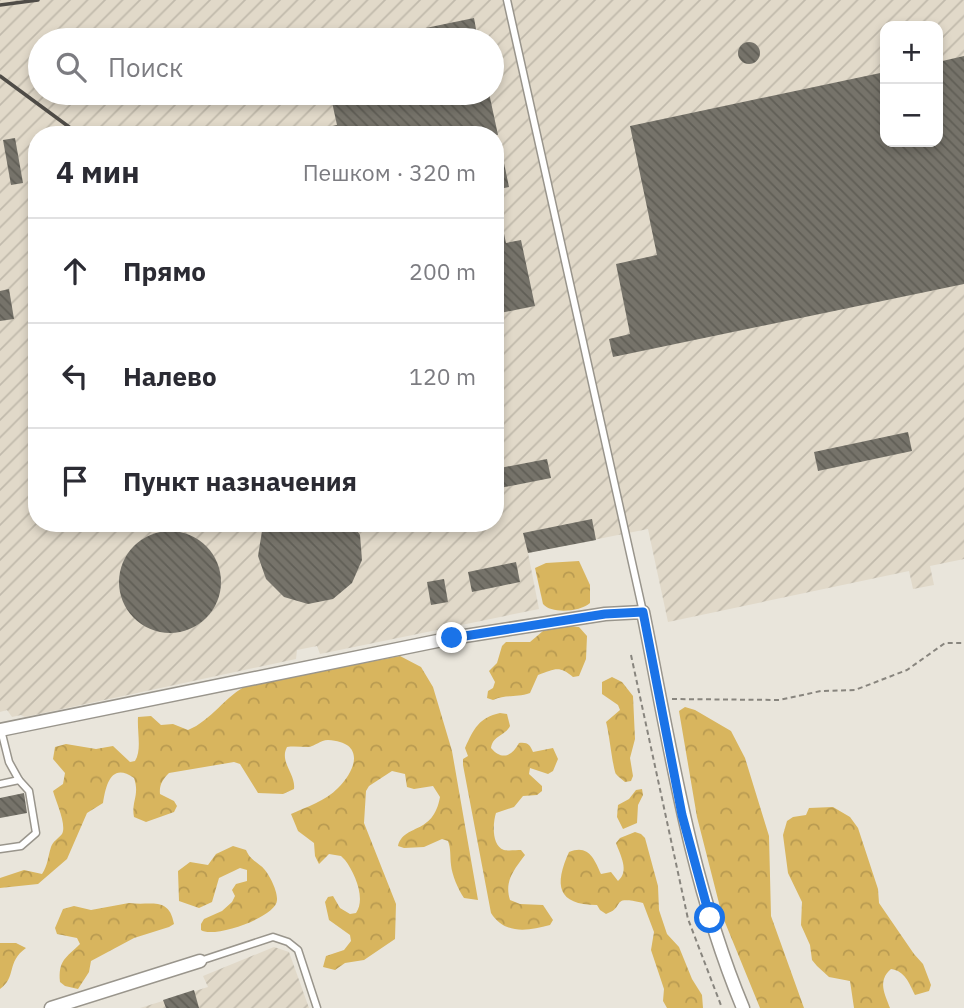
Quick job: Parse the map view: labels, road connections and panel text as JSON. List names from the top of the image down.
{
  "page": {
    "map_buttons": ["+", "−"],
    "search": "Поиск",
    "heading": ["4 мин", "Пешком · 320 m"],
    "list": [
      ["Прямо", "200 m"],
      ["Налево", "120 m"],
      "Пункт назначения"
    ]
  }
}
